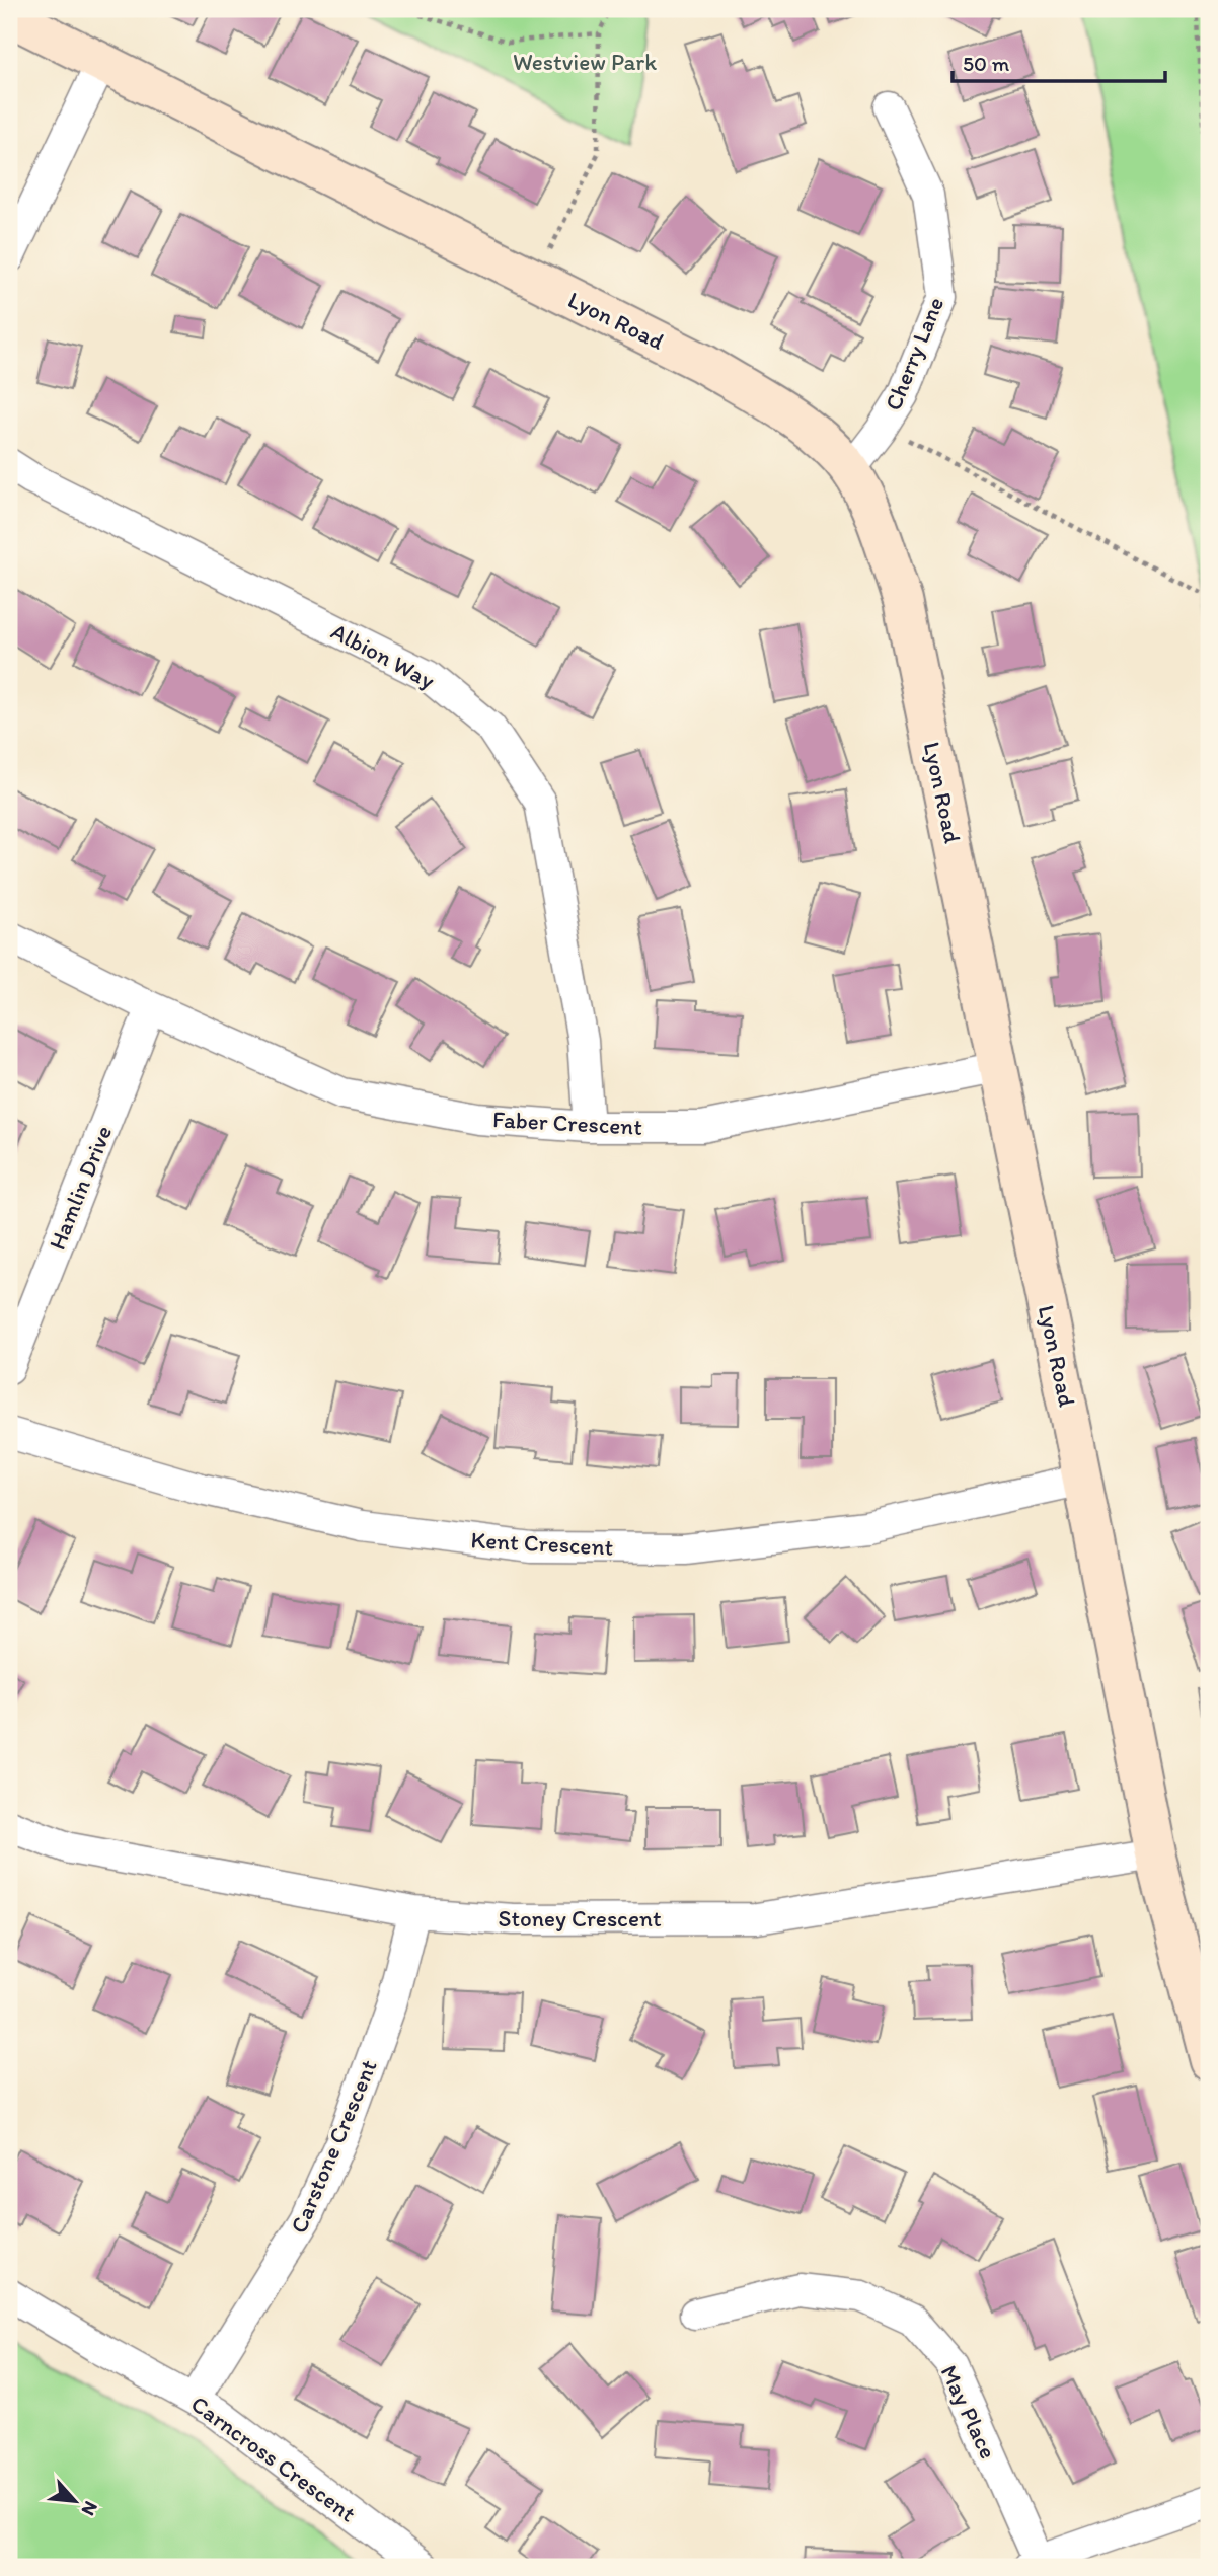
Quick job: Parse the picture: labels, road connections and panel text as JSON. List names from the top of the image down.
{
  "streets": {
    "street": [
      "Lyon Road",
      "Cherry Lane",
      "Albion Way",
      "Faber Crescent",
      "Hamlin Drive",
      "Kent Crescent",
      "Stoney Crescent",
      "Carstone Crescent",
      "May Place",
      "Carncross Crescent"
    ]
  },
  "crossings": [
    ["Lyon Road", "Cherry Lane"],
    ["Lyon Road", "Faber Crescent"],
    ["Lyon Road", "Kent Crescent"],
    ["Lyon Road", "Stoney Crescent"],
    ["Albion Way", "Faber Crescent"],
    ["Faber Crescent", "Hamlin Drive"],
    ["Stoney Crescent", "Carstone Crescent"],
    ["Carstone Crescent", "Carncross Crescent"]
  ],
  "parks": ["Westview Park"],
  "scale_bar": "50 m",
  "north": "bottom right"
}
